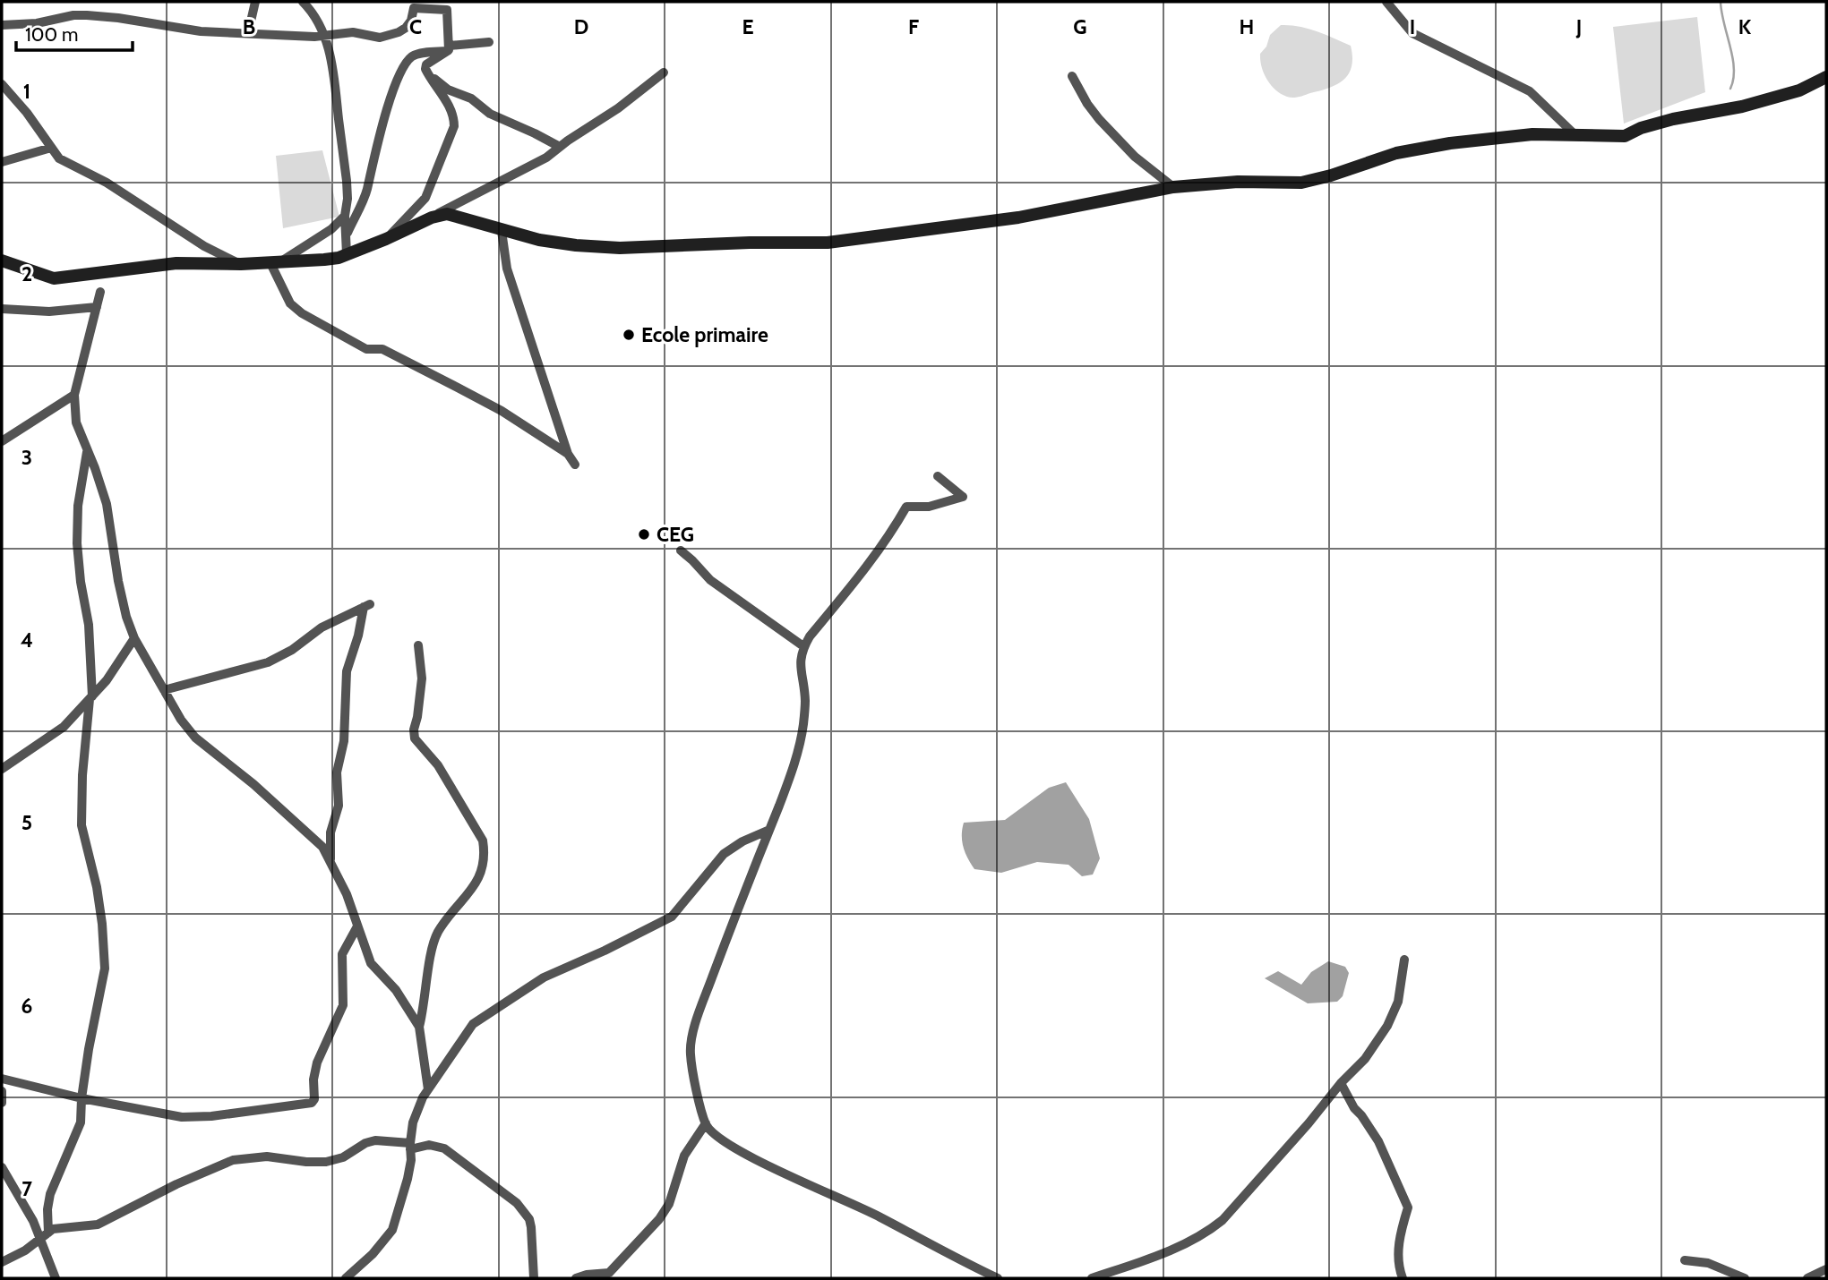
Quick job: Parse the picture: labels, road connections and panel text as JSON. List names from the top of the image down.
{
  "places": ["Ecole primaire", "CEG"],
  "scale_bar": "100 m",
  "grid": {
    "columns": [
      "B",
      "C",
      "D",
      "E",
      "F",
      "G",
      "H",
      "I",
      "J",
      "K"
    ],
    "rows": [
      "1",
      "2",
      "3",
      "4",
      "5",
      "6",
      "7"
    ]
  }
}
